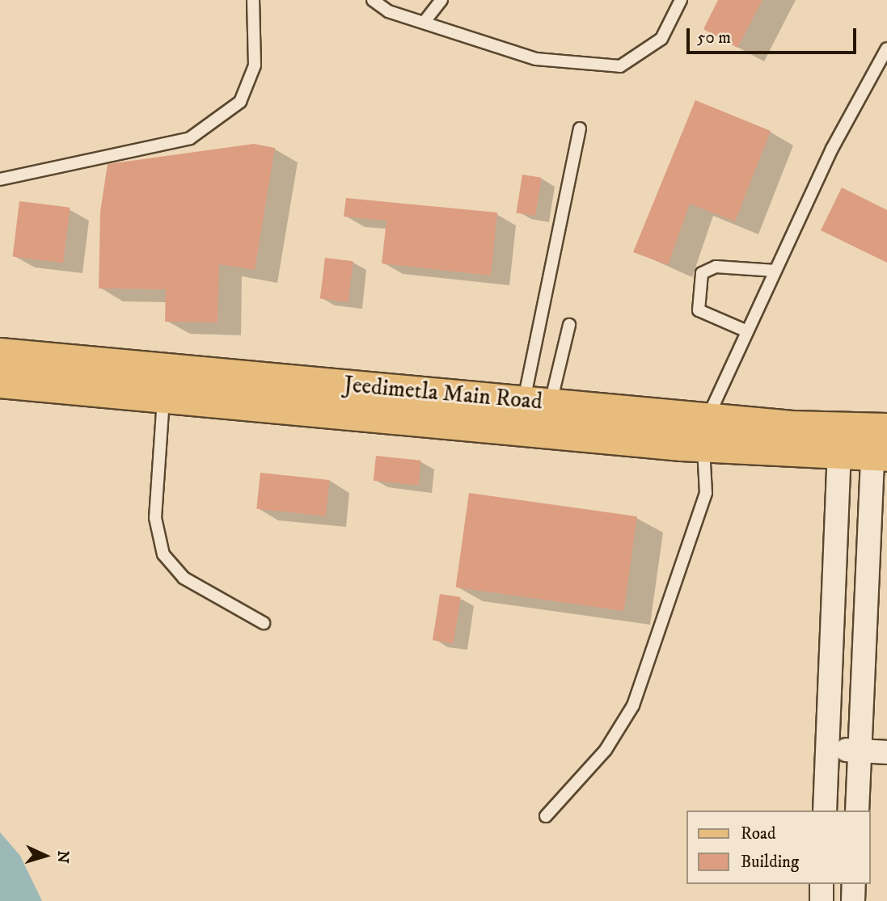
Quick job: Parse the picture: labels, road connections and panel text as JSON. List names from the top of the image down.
{
  "streets": {
    "main road": ["Jeedimetla Main Road"]
  },
  "legend": ["Road", "Building"],
  "scale_bar": "50 m",
  "north": "right"
}
